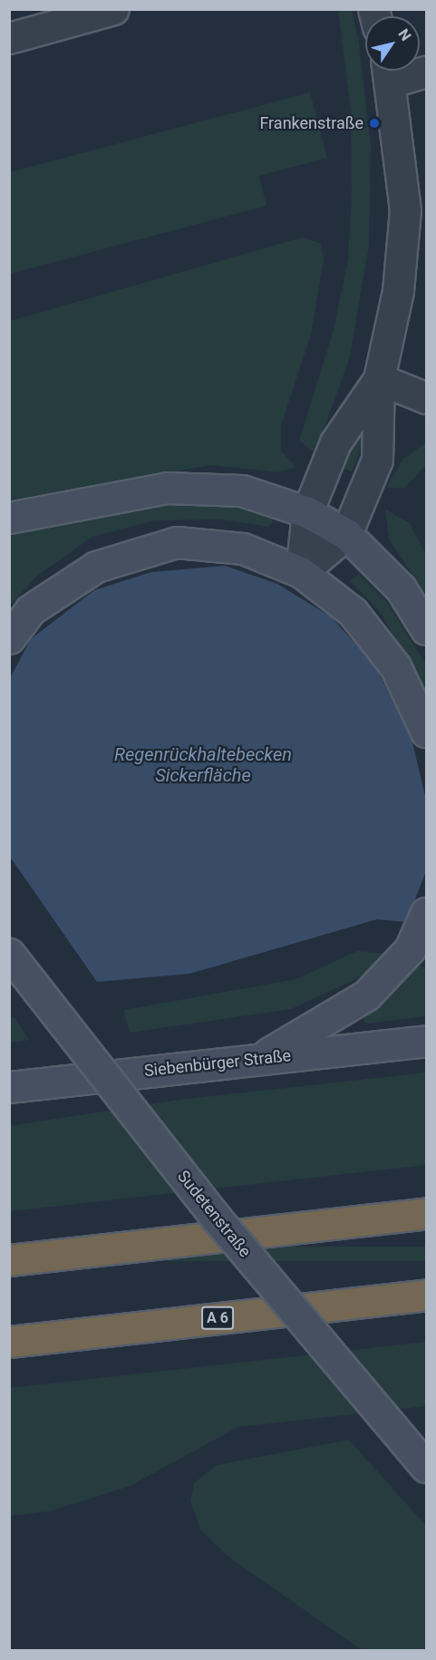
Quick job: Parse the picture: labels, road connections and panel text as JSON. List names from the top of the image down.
{
  "streets": {
    "highway": ["A 6"],
    "main road": ["Siebenbürger Straße", "Sudetenstraße"]
  },
  "water": ["Regenrückhaltebecken Sickerfläche"],
  "places": ["Frankenstraße"],
  "north": "top right"
}
